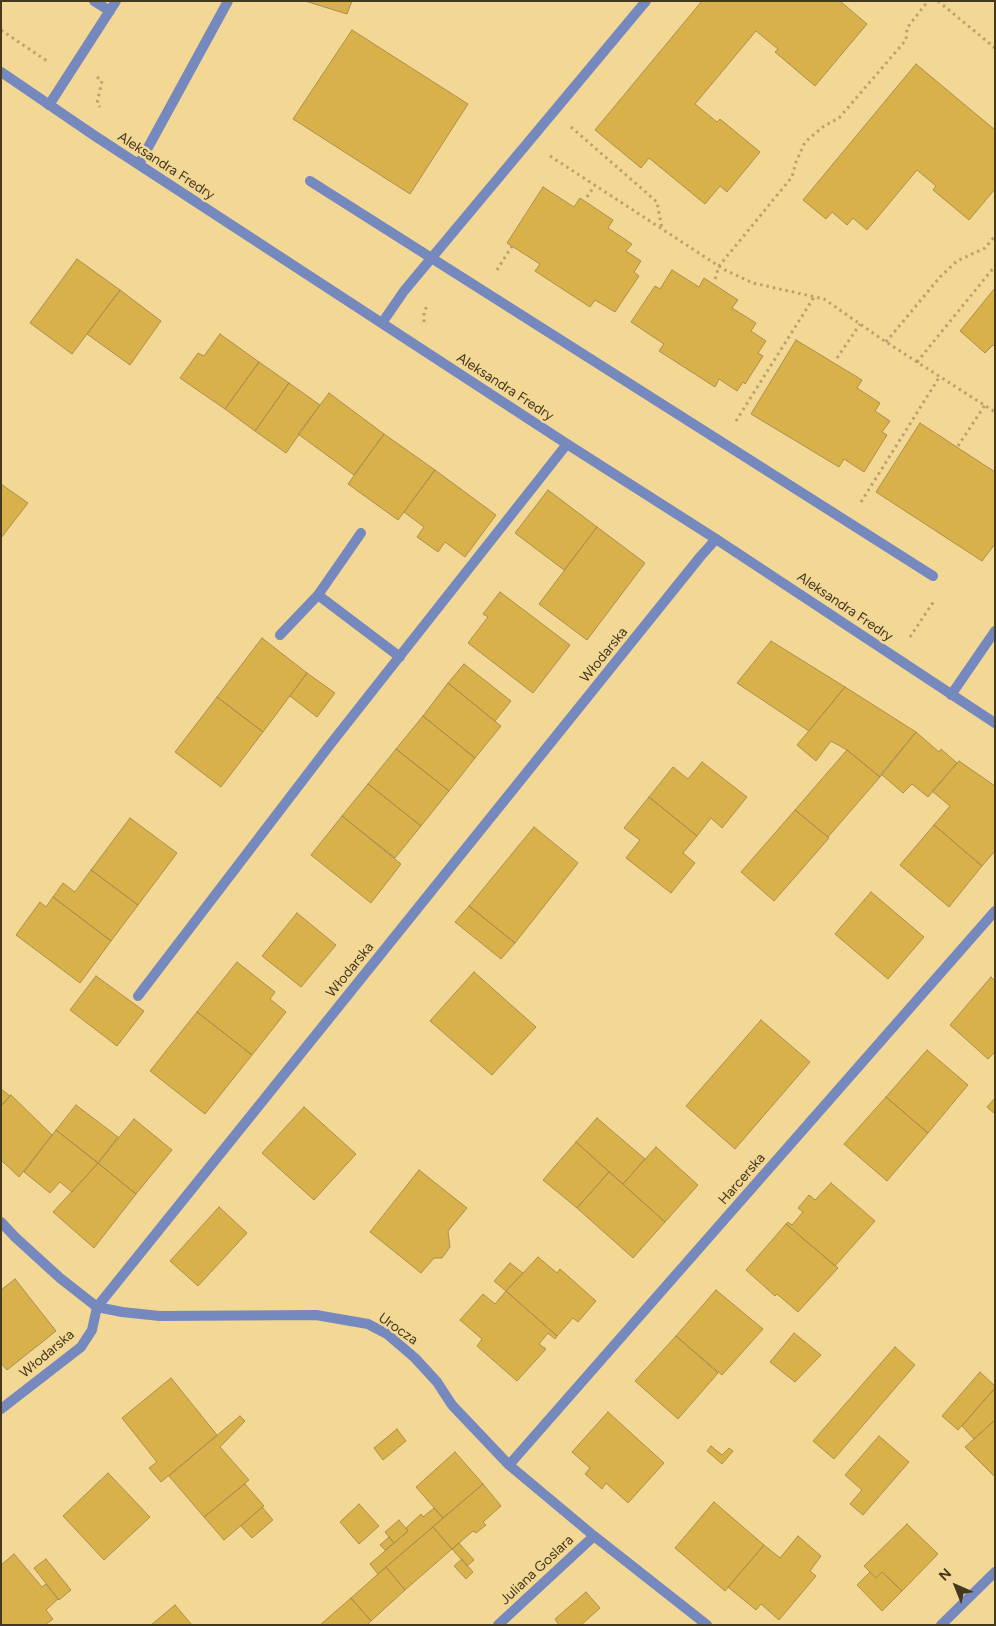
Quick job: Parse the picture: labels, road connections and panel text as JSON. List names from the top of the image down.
{
  "streets": {
    "street": [
      "Aleksandra Fredry",
      "Włodarska",
      "Harcerska",
      "Urocza",
      "Juliana Goslara"
    ]
  },
  "crossings": [
    ["Aleksandra Fredry", "Włodarska"],
    ["Włodarska", "Urocza"],
    ["Harcerska", "Urocza"],
    ["Urocza", "Juliana Goslara"]
  ],
  "north": "top left"
}
